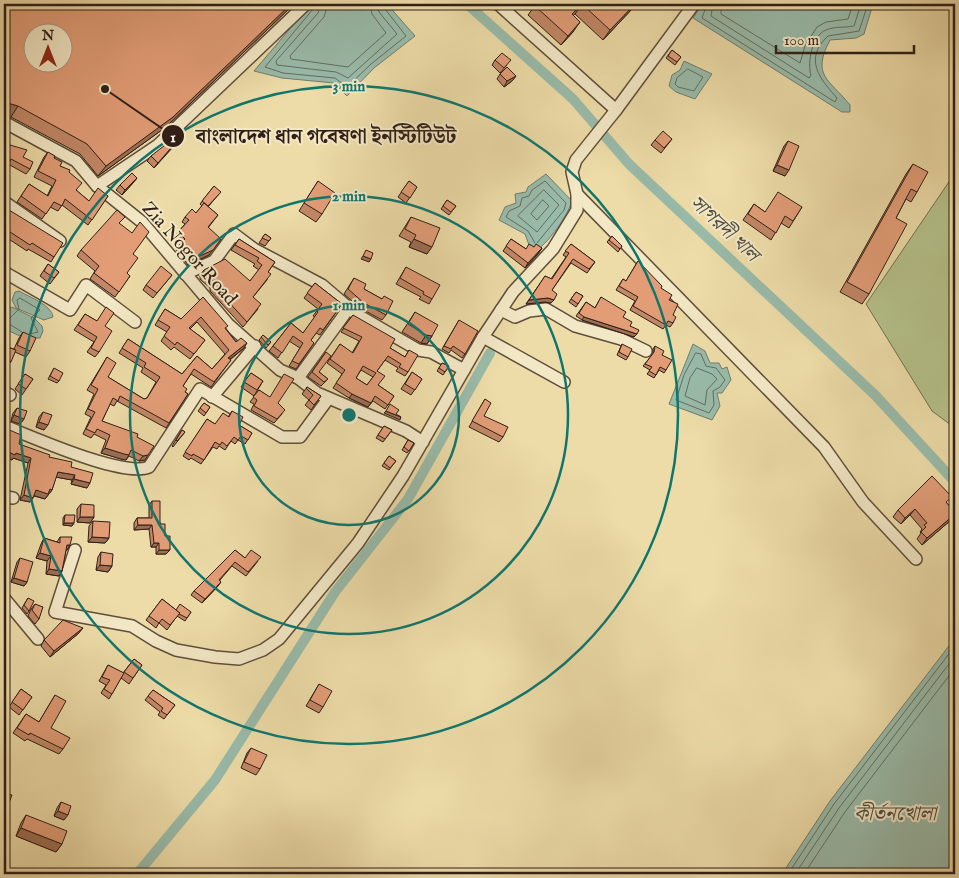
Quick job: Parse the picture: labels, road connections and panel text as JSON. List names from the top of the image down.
{
  "streets": {
    "street": ["Zia Nogor Road"]
  },
  "water": ["সাগরদী খাল", "কীর্তনখোলা"],
  "places": ["বাংলাদেশ ধান গবেষণা ইনস্টিটিউট"],
  "scale_bar": "100 m",
  "north": "top",
  "rings": ["3 min", "2 min", "1 min"]
}
